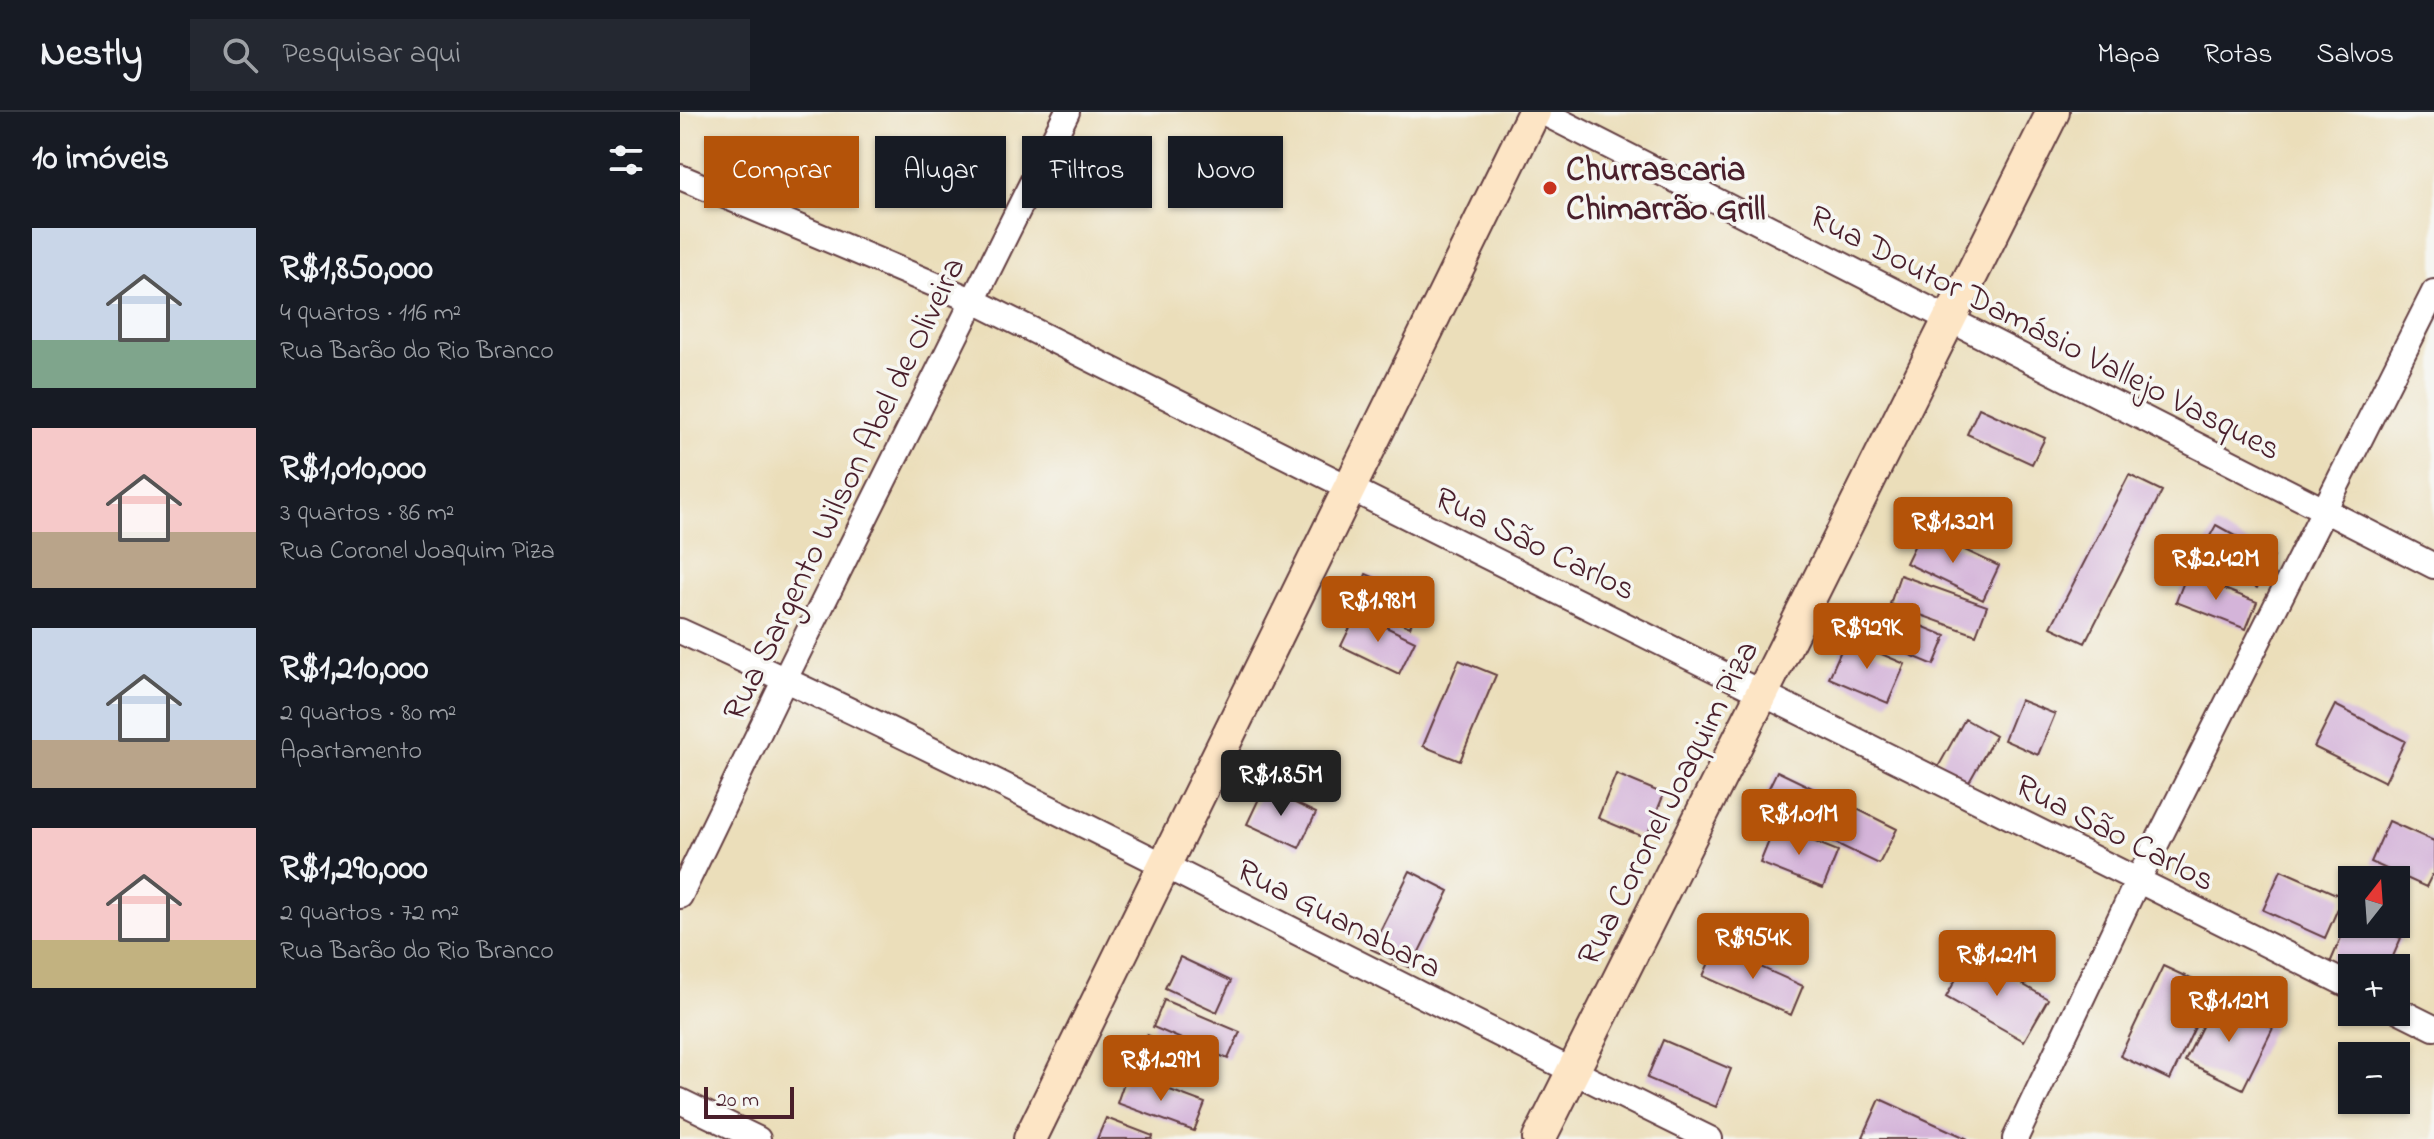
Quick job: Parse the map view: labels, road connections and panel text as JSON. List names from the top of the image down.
{
  "streets": {
    "main road": ["Rua Coronel Joaquim Piza"],
    "street": [
      "Rua Doutor Damásio Vallejo Vasques",
      "Rua Sargento Wilson Abel de Oliveira",
      "Rua São Carlos",
      "Rua Guanabara"
    ]
  },
  "crossings": [
    ["Rua Doutor Damásio Vallejo Vasques", "Rua Coronel Joaquim Piza"],
    ["Rua Sargento Wilson Abel de Oliveira", "Rua São Carlos"],
    ["Rua Sargento Wilson Abel de Oliveira", "Rua Guanabara"],
    ["Rua São Carlos", "Rua Coronel Joaquim Piza"],
    ["Rua Coronel Joaquim Piza", "Rua Guanabara"]
  ],
  "places": ["Churrascaria Chimarrão Grill"],
  "scale_bar": "20 m",
  "north": "top",
  "page": {
    "header": "Nestly",
    "search": "Pesquisar aqui",
    "nav": ["Mapa", "Rotas", "Salvos"],
    "heading": "10 imóveis",
    "chip": [
      "Comprar",
      "Alugar",
      "Filtros",
      "Novo"
    ],
    "list": [
      {
        "name": "R$1,850,000",
        "note": "4 quartos · 116 m² · Rua Barão do Rio Branco"
      },
      {
        "name": "R$1,010,000",
        "note": "3 quartos · 86 m² · Rua Coronel Joaquim Piza"
      },
      {
        "name": "R$1,210,000",
        "note": "2 quartos · 80 m² · Apartamento"
      },
      {
        "name": "R$1,290,000",
        "note": "2 quartos · 72 m² · Rua Barão do Rio Branco"
      }
    ],
    "price": [
      "R$1.32M",
      "R$2.42M",
      "R$1.98M",
      "R$929K",
      "R$1.85M",
      "R$1.01M",
      "R$954K",
      "R$1.21M",
      "R$1.12M",
      "R$1.29M"
    ],
    "map_buttons": ["+", "−"],
    "scale": "20 m"
  }
}
